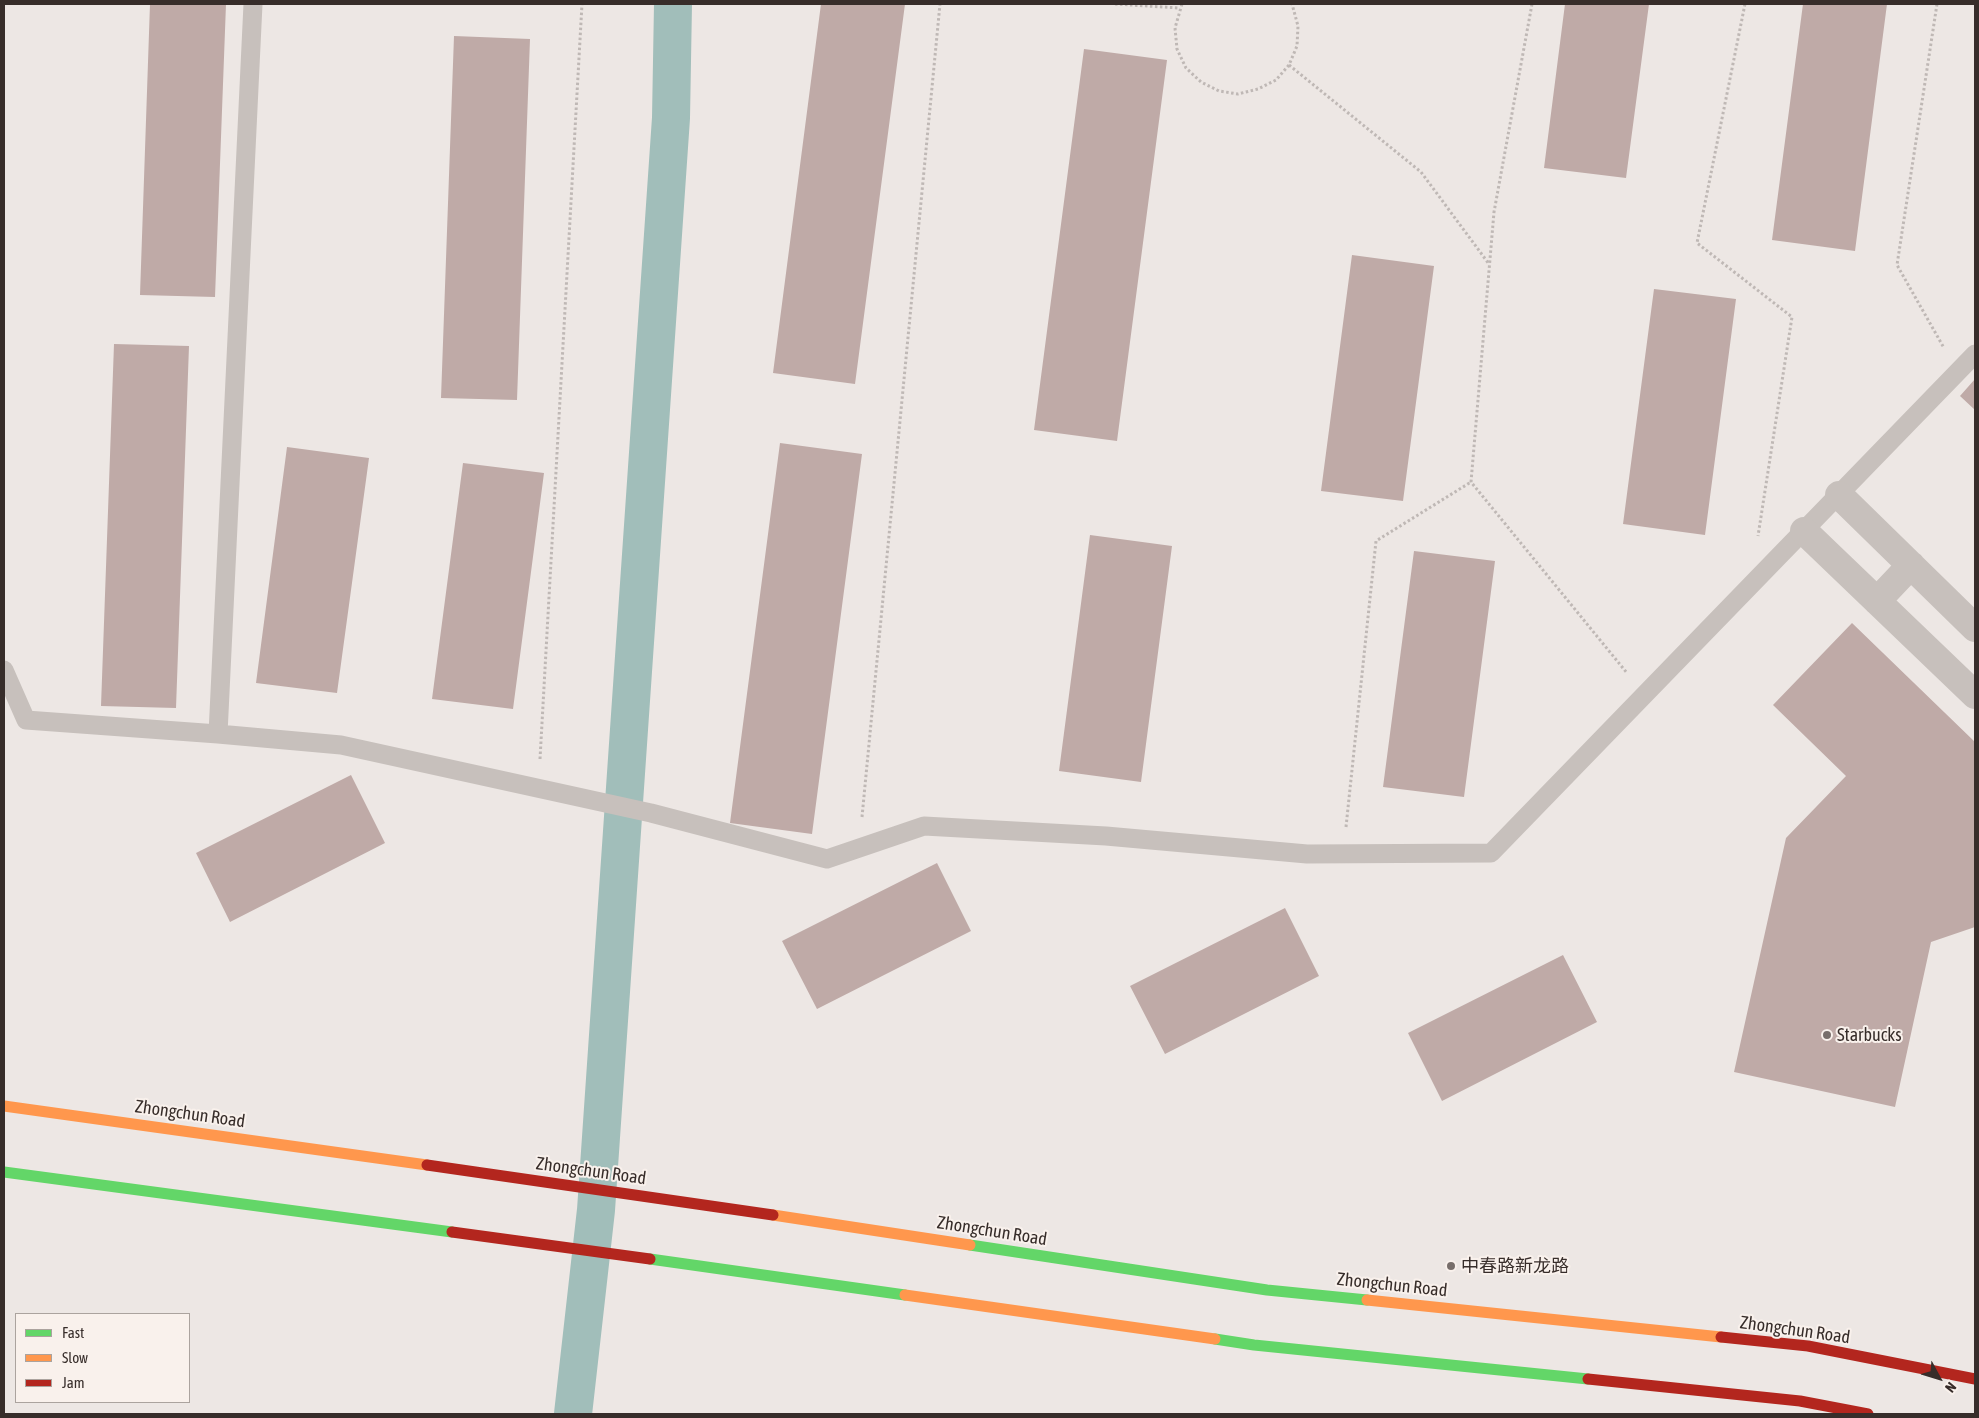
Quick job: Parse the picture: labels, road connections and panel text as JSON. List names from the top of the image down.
{
  "streets": {
    "main road": ["Zhongchun Road"]
  },
  "places": ["Starbucks", "中春路新龙路"],
  "legend": ["Fast", "Slow", "Jam"],
  "north": "bottom right"
}
